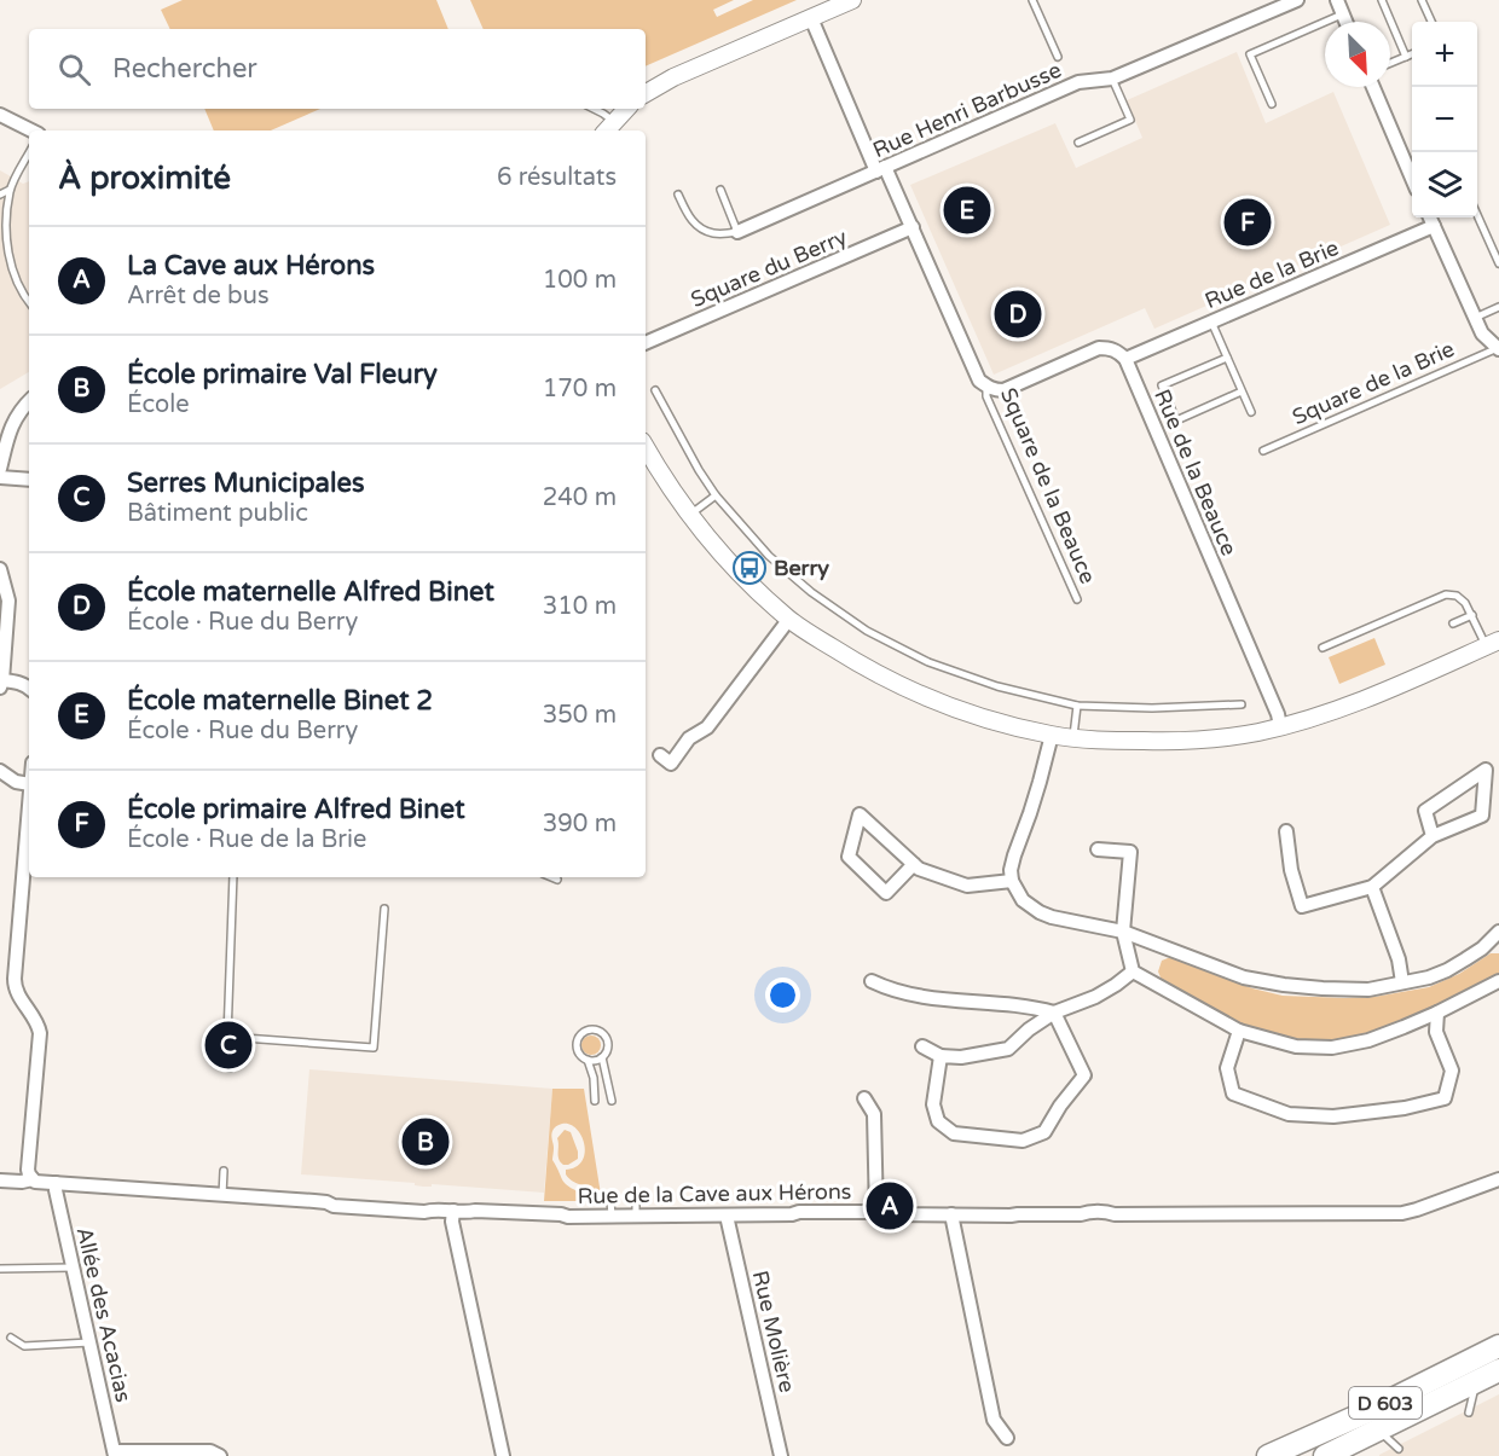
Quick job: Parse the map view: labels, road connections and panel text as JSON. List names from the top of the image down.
{
  "streets": {
    "main road": ["D 603"],
    "street": [
      "Rue Henri Barbusse",
      "Square du Berry",
      "Rue de la Brie",
      "Rue de la Beauce",
      "Rue de la Cave aux Hérons",
      "Allée des Acacias",
      "Rue Molière"
    ],
    "lane": ["Square de la Brie", "Square de la Beauce"]
  },
  "crossings": [
    ["Rue de la Brie", "Rue de la Beauce"],
    ["Rue de la Cave aux Hérons", "Allée des Acacias"],
    ["Rue de la Cave aux Hérons", "Rue Molière"]
  ],
  "places": {
    "bus stop": ["Berry"]
  },
  "north": "bottom right",
  "page": {
    "map_buttons": ["+", "−"],
    "search": "Rechercher",
    "heading": ["À proximité", "6 résultats"],
    "pins": [
      "E",
      "F",
      "D",
      "C",
      "B",
      "A"
    ],
    "list": [
      {
        "mark": "A",
        "name": "La Cave aux Hérons",
        "note": "Arrêt de bus",
        "value": "100 m"
      },
      {
        "mark": "B",
        "name": "École primaire Val Fleury",
        "note": "École",
        "value": "170 m"
      },
      {
        "mark": "C",
        "name": "Serres Municipales",
        "note": "Bâtiment public",
        "value": "240 m"
      },
      {
        "mark": "D",
        "name": "École maternelle Alfred Binet",
        "note": "École · Rue du Berry",
        "value": "310 m"
      },
      {
        "mark": "E",
        "name": "École maternelle Binet 2",
        "note": "École · Rue du Berry",
        "value": "350 m"
      },
      {
        "mark": "F",
        "name": "École primaire Alfred Binet",
        "note": "École · Rue de la Brie",
        "value": "390 m"
      }
    ]
  }
}
